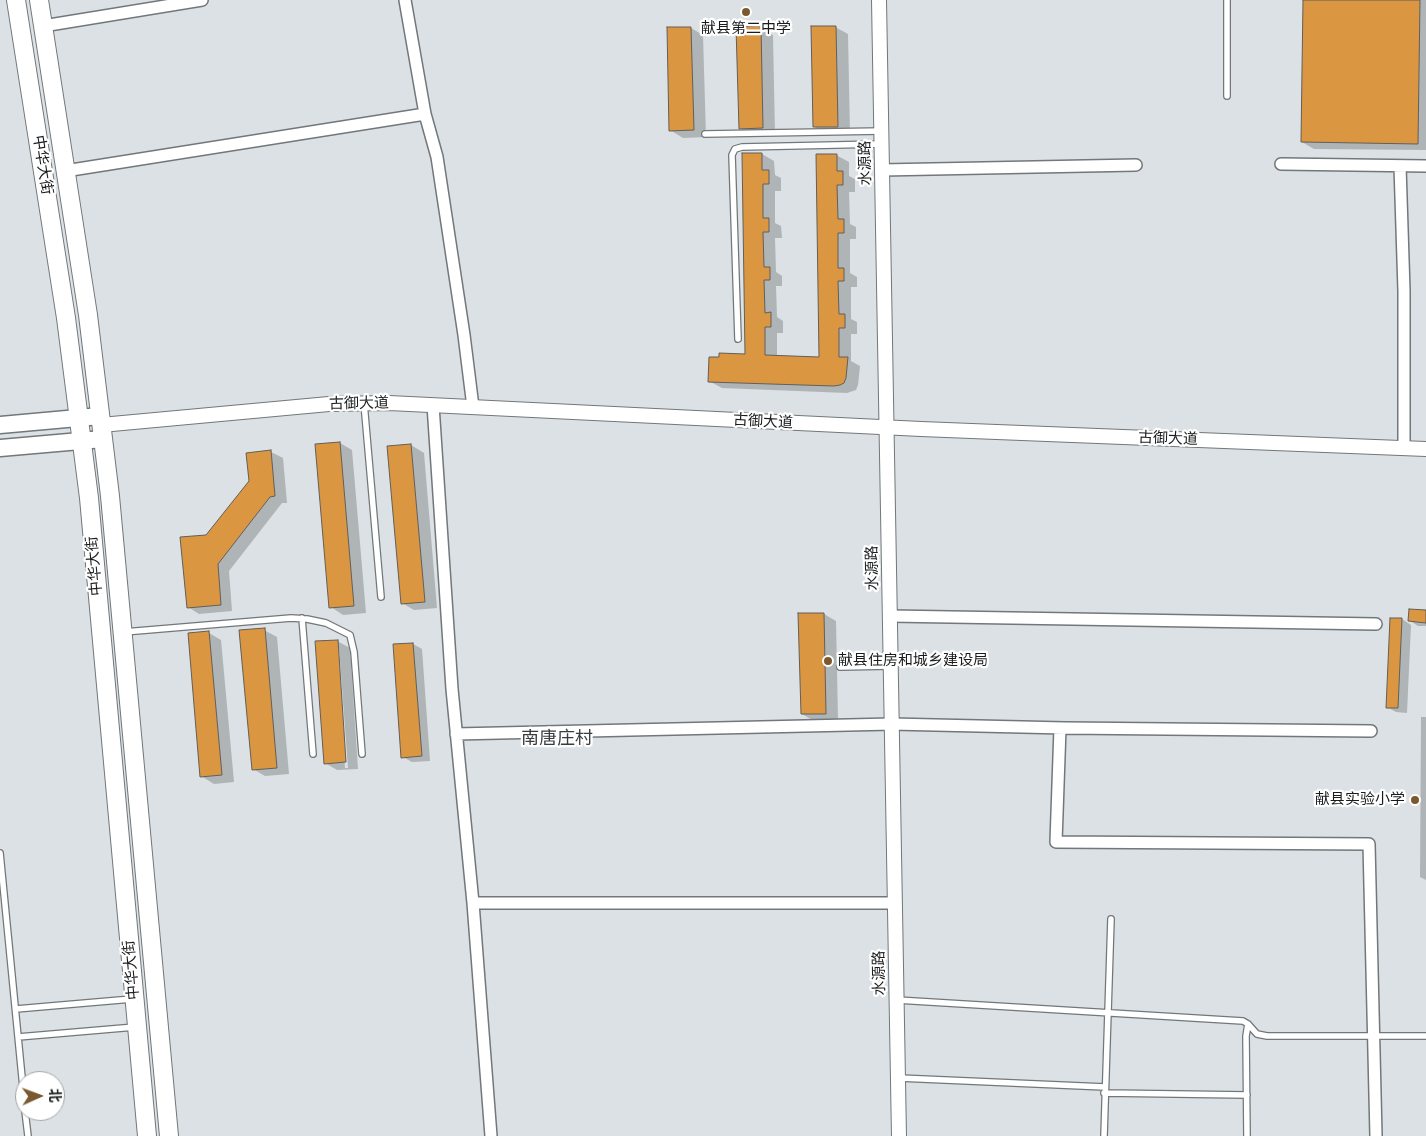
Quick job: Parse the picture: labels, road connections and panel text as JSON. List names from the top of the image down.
{
  "streets": {
    "main road": ["中华大街", "古御大道"],
    "street": ["水源路"]
  },
  "crossings": [
    ["水源路", "古御大道"],
    ["中华大街", "古御大道"]
  ],
  "districts": ["南唐庄村"],
  "places": ["献县第二中学", "献县住房和城乡建设局", "献县实验小学"],
  "north": "right"
}
